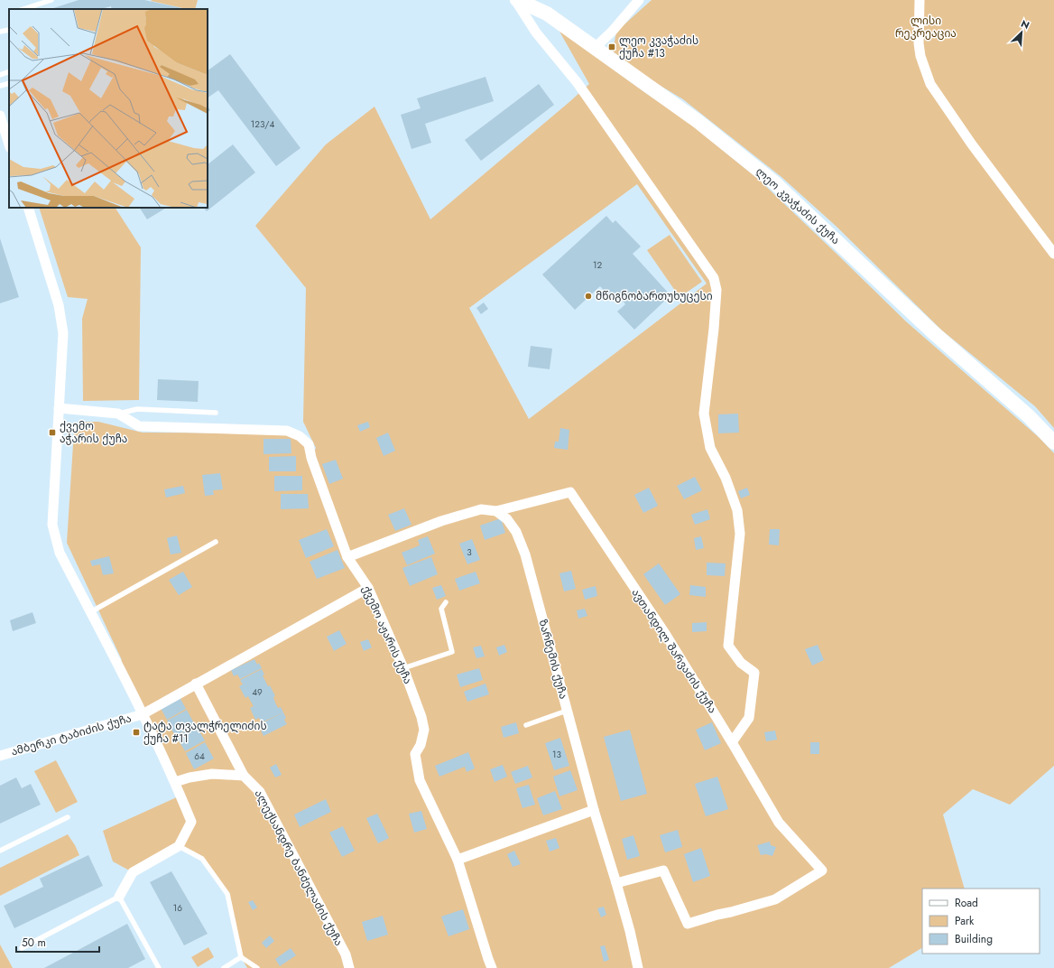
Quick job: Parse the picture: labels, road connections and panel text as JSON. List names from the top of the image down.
{
  "streets": {
    "main road": ["ლეო კვაჭაძის ქუჩა"],
    "street": [
      "ქვემო აჟარის ქუჩა",
      "ავთანდილ შარვაძის ქუჩა",
      "ზარწემის ქუჩა",
      "ამბერკი ტაბიძის ქუჩა",
      "ალექსანდრე ბანძელაძის ქუჩა"
    ]
  },
  "crossings": [
    ["ქვემო აჟარის ქუჩა", "ამბერკი ტაბიძის ქუჩა"],
    ["ავთანდილ შარვაძის ქუჩა", "ზარწემის ქუჩა"],
    ["ამბერკი ტაბიძის ქუჩა", "ალექსანდრე ბანძელაძის ქუჩა"]
  ],
  "parks": ["ლისი რეკრეაცია"],
  "places": {
    "transit": ["ლეო კვაჭაძის ქუჩა #13", "ქვემო აჭარის ქუჩა", "ტატა თვალჭრელიძის ქუჩა #11"],
    "other": ["მწიგნობართუხუცესი"]
  },
  "house_numbers": [
    "123/4",
    "12",
    "3",
    "49",
    "13",
    "64",
    "16"
  ],
  "legend": ["Road", "Park", "Building"],
  "scale_bar": "50 m",
  "north": "top right"
}
